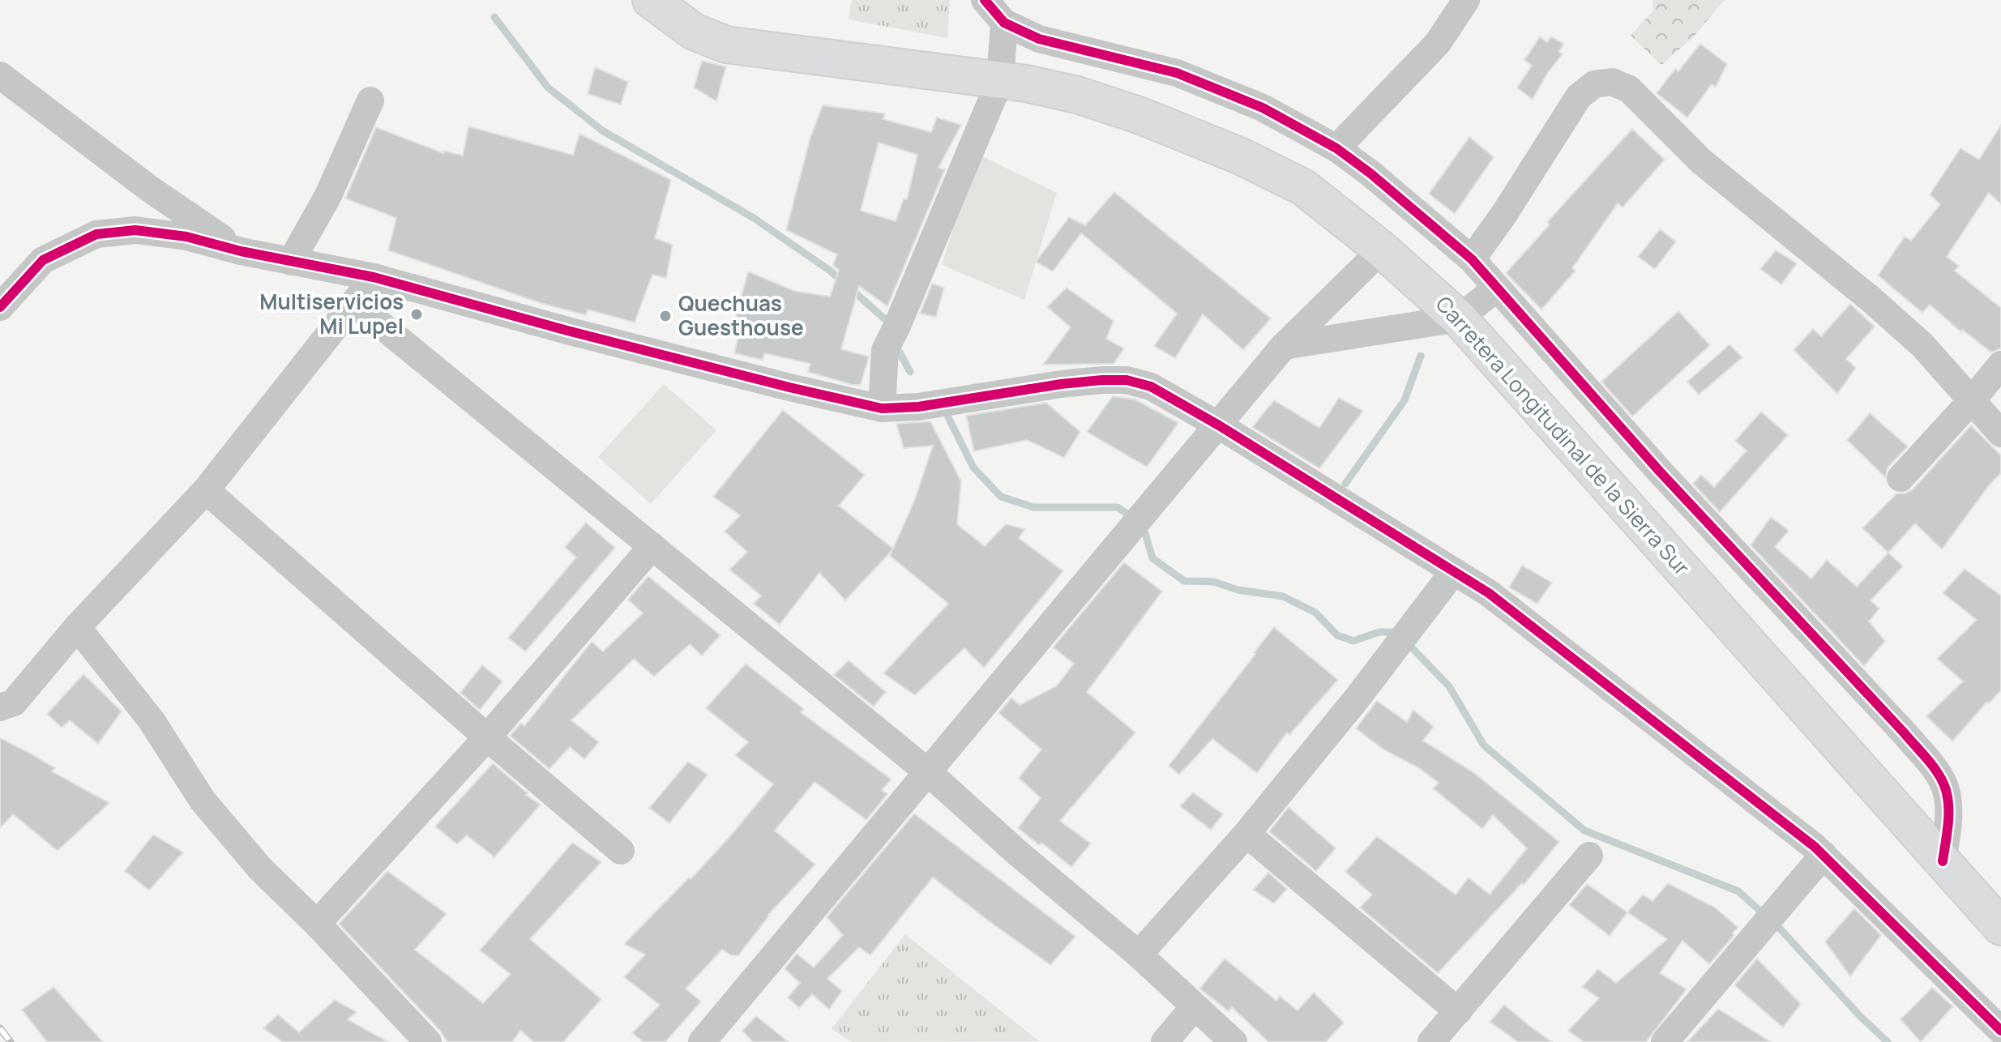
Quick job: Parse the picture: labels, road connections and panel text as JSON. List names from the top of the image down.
{
  "streets": {
    "highway": ["Carretera Longitudinal de la Sierra Sur"]
  },
  "places": ["Multiservicios Mi Lupel", "Quechuas Guesthouse"]
}
